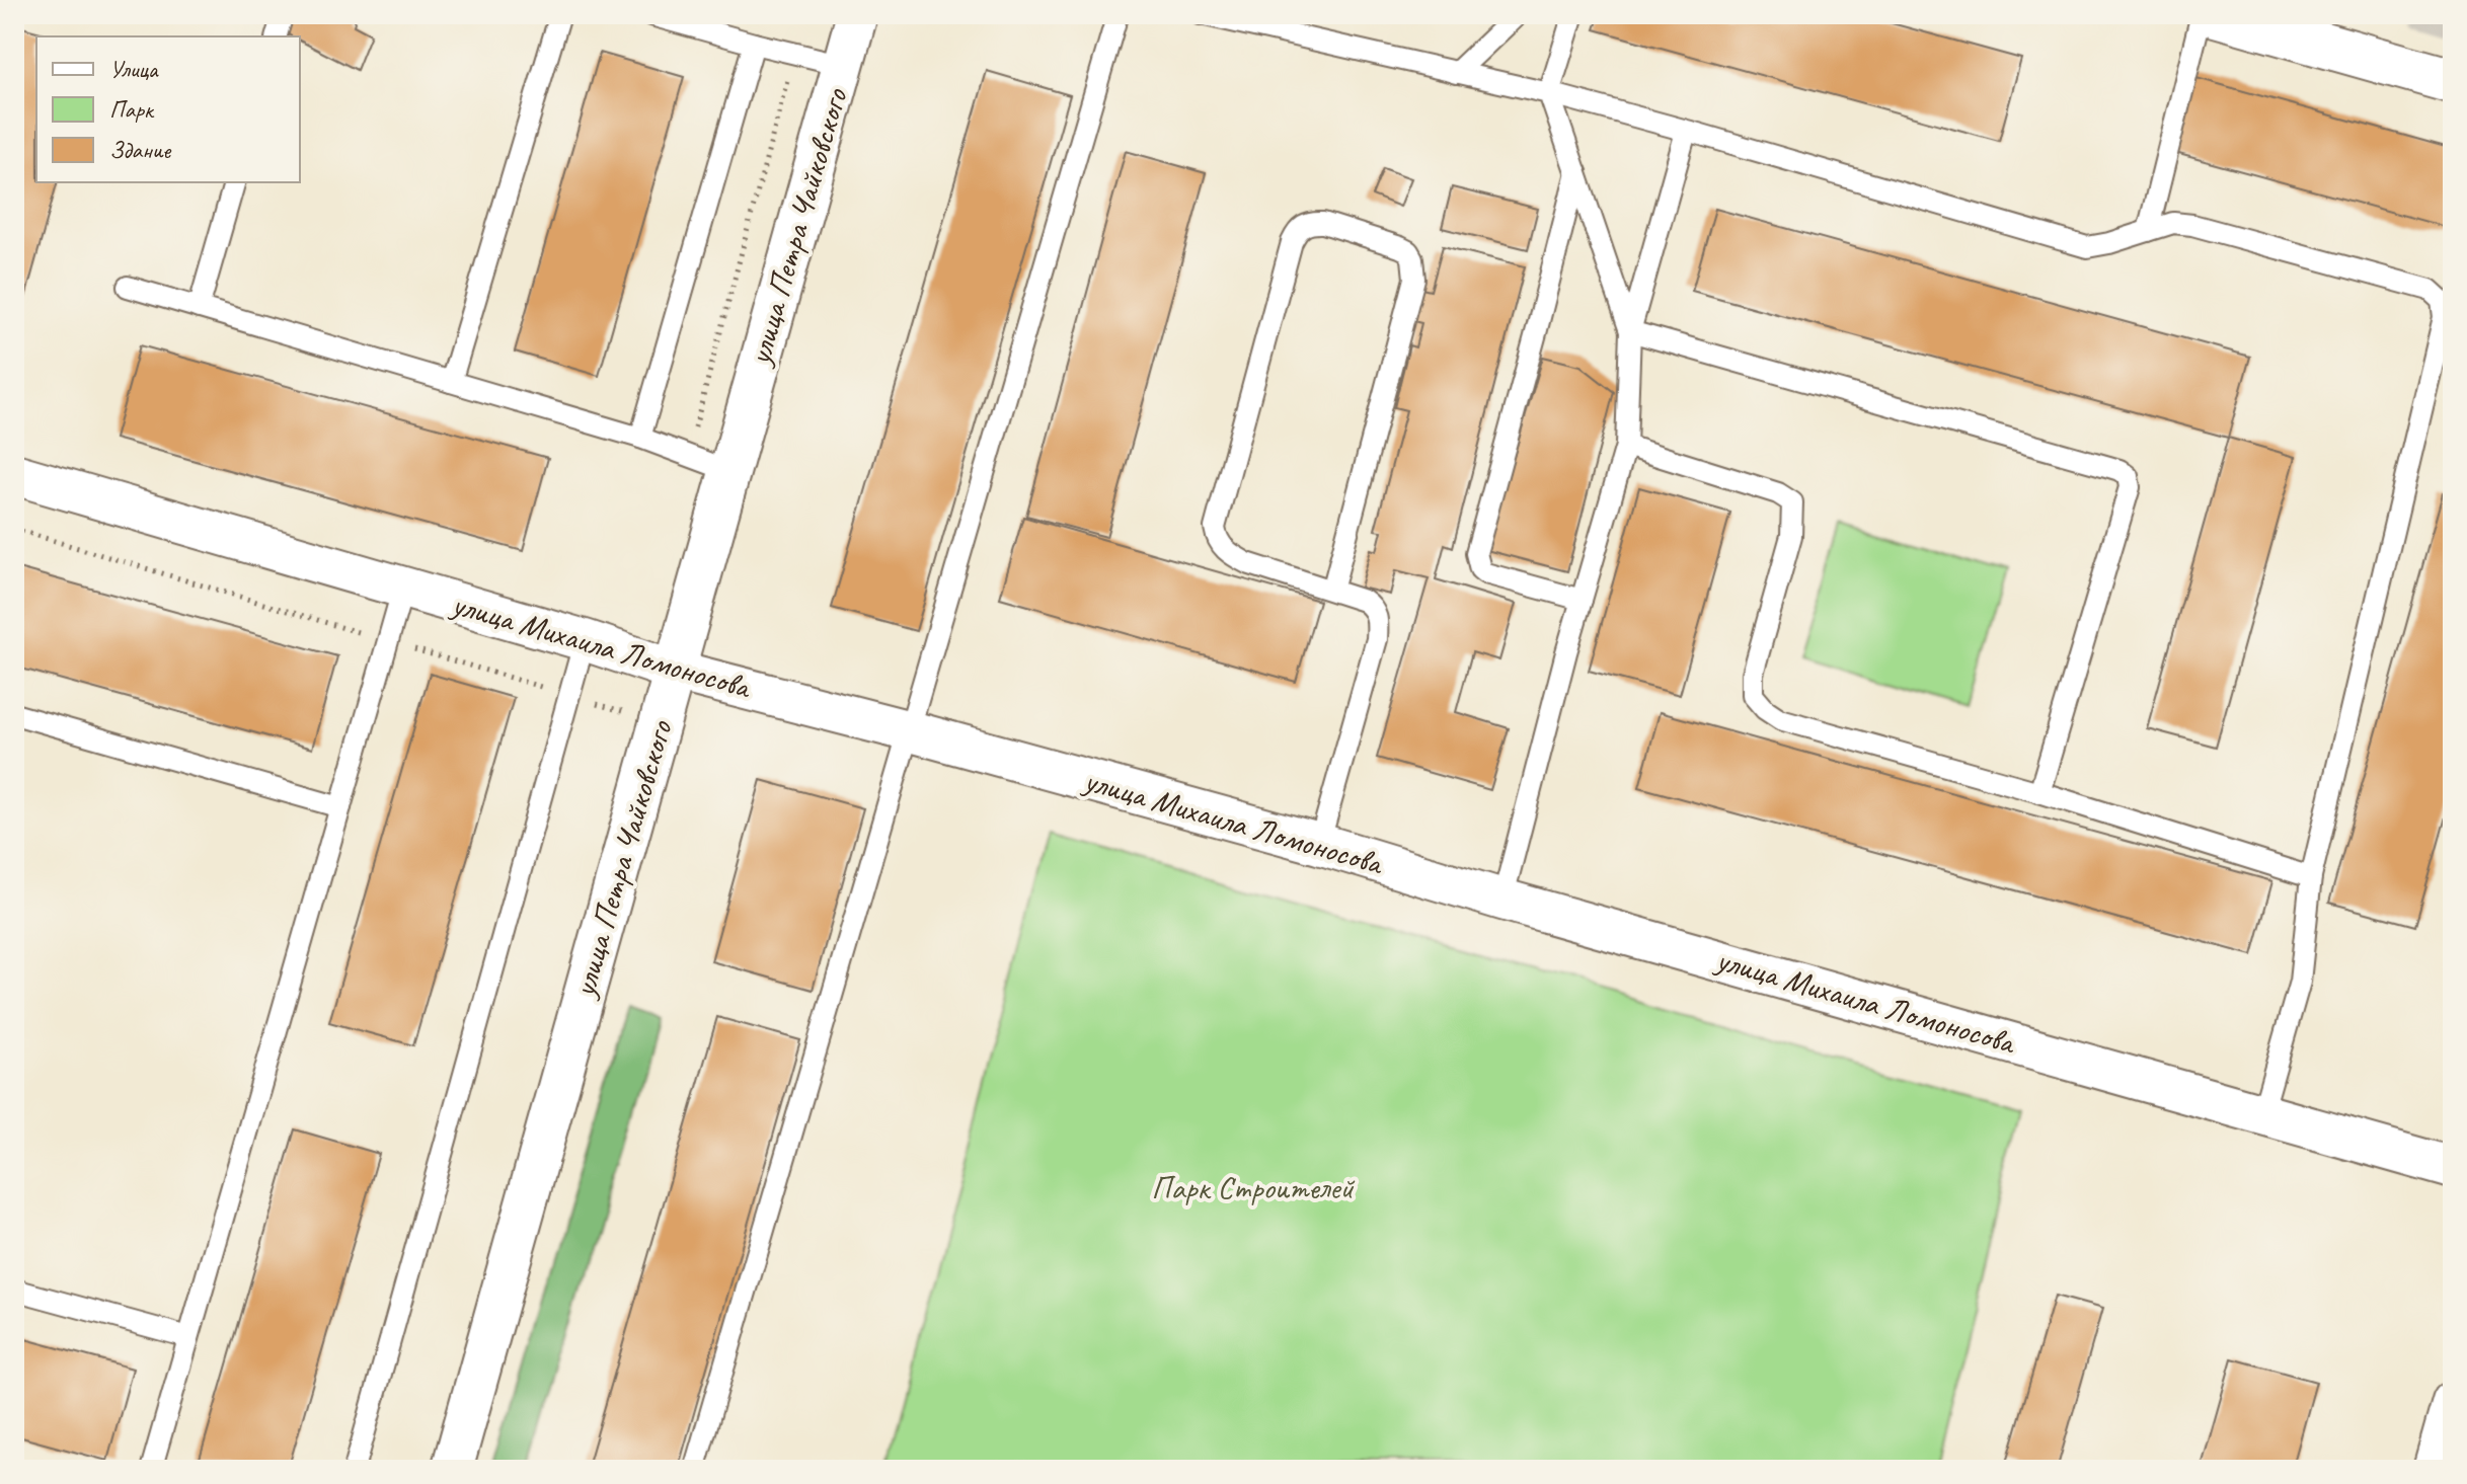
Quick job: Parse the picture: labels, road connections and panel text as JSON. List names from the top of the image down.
{
  "streets": {
    "street": ["улица Петра Чайковского", "улица Михаила Ломоносова"]
  },
  "crossings": [
    ["улица Петра Чайковского", "улица Михаила Ломоносова"]
  ],
  "parks": ["Парк Строителей"],
  "legend": ["Улица", "Парк", "Здание"]
}
